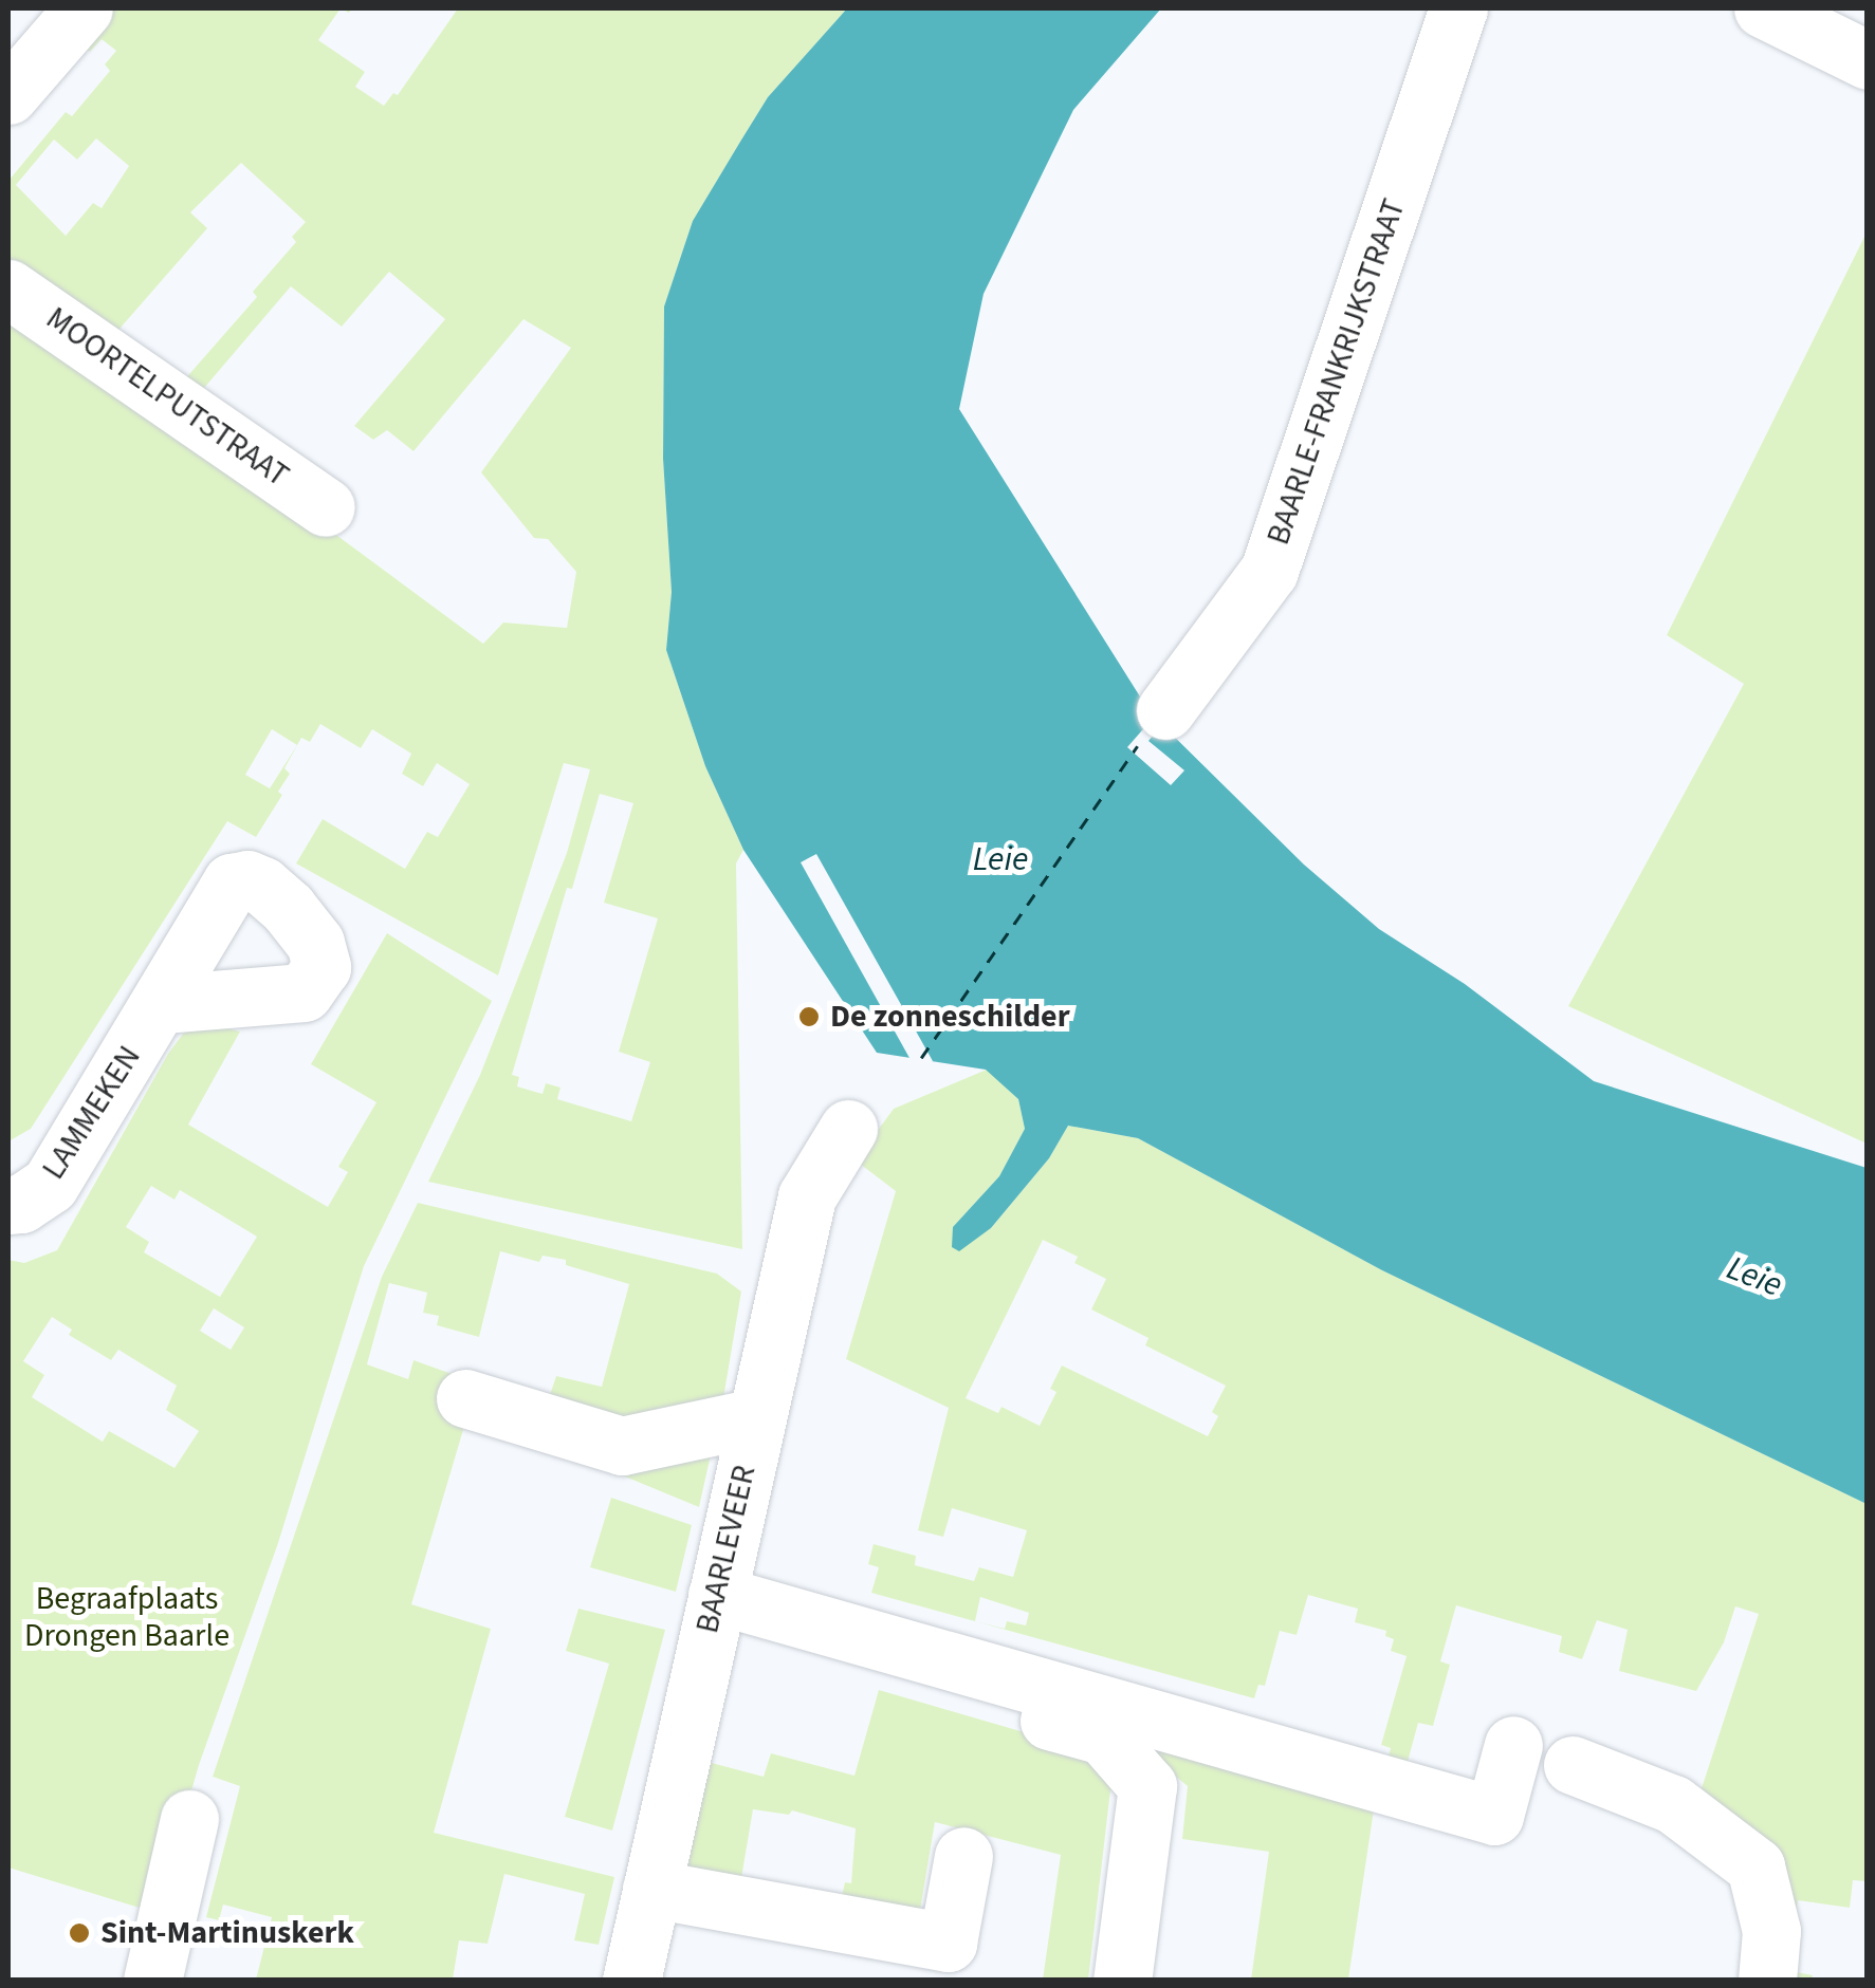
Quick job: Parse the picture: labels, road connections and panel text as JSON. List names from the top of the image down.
{
  "streets": {
    "street": [
      "BAARLE-FRANKRIJKSTRAAT",
      "MOORTELPUTSTRAAT",
      "LAMMEKEN",
      "BAARLEVEER"
    ]
  },
  "water": ["Leie"],
  "parks": ["Begraafplaats Drongen Baarle"],
  "places": ["De zonneschilder", "Sint-Martinuskerk"]
}
